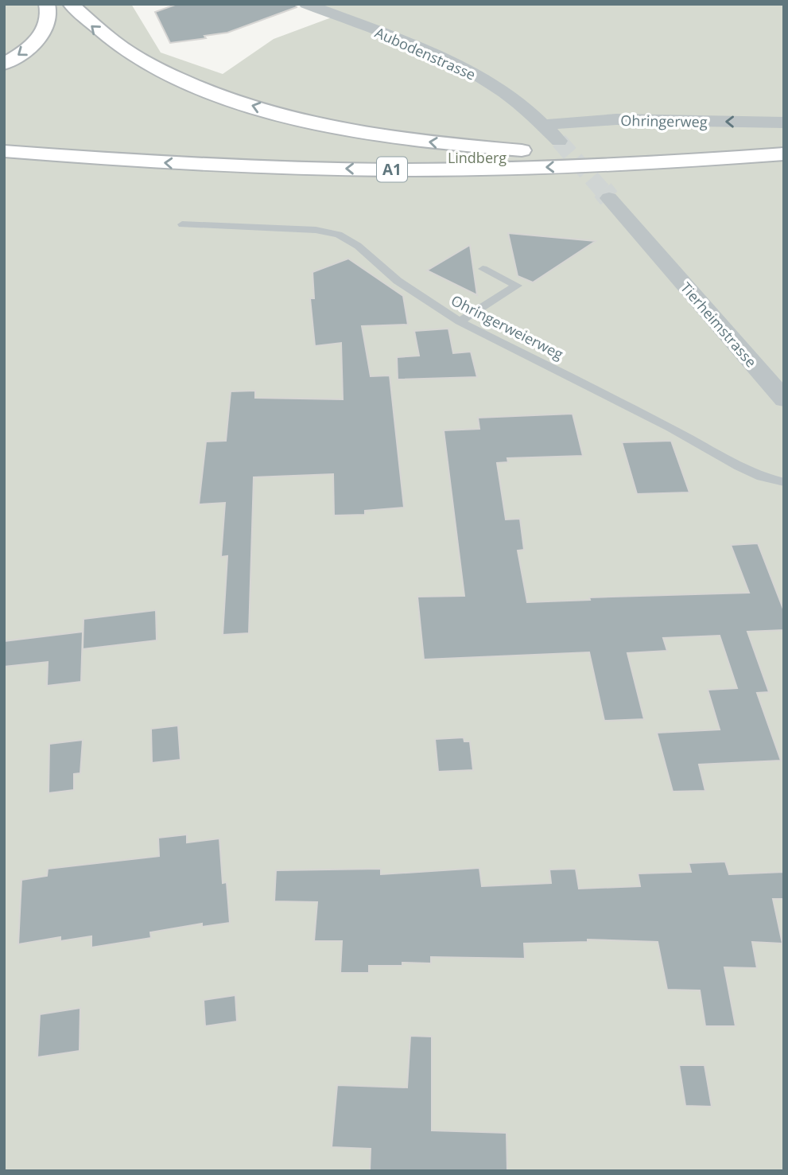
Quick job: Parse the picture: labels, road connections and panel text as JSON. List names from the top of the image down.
{
  "streets": {
    "highway": ["A1"],
    "street": ["Aubodenstrasse", "Ohringerweg", "Tierheimstrasse"],
    "lane": ["Ohringerweierweg"]
  },
  "crossings": [
    ["Aubodenstrasse", "Ohringerweg"]
  ],
  "one_way": ["Ohringerweg"],
  "parks": ["Lindberg"]
}
